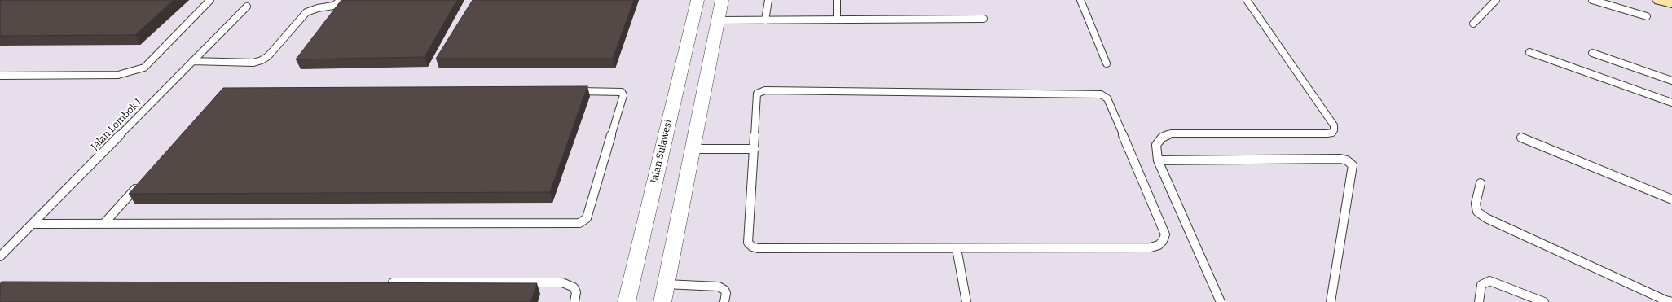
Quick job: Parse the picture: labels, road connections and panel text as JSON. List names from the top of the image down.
{
  "streets": {
    "street": ["Jalan Sulawesi"],
    "lane": ["Jalan Lombok I"]
  }
}
